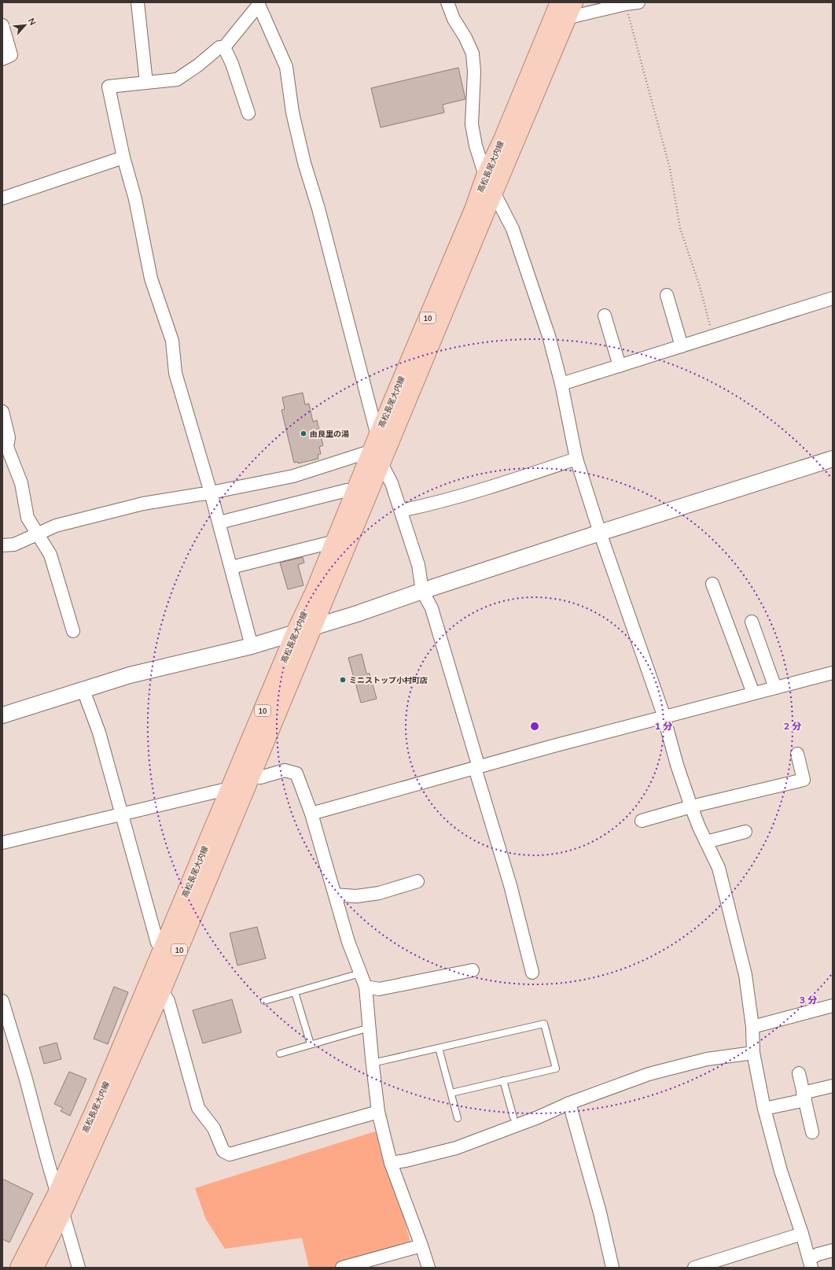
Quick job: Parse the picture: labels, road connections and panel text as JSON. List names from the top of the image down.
{
  "streets": {
    "main road": ["高松長尾大内線", "10"]
  },
  "places": ["由良里の湯", "ミニストップ小村町店"],
  "north": "top right",
  "rings": ["1 分", "2 分", "3 分"]
}
